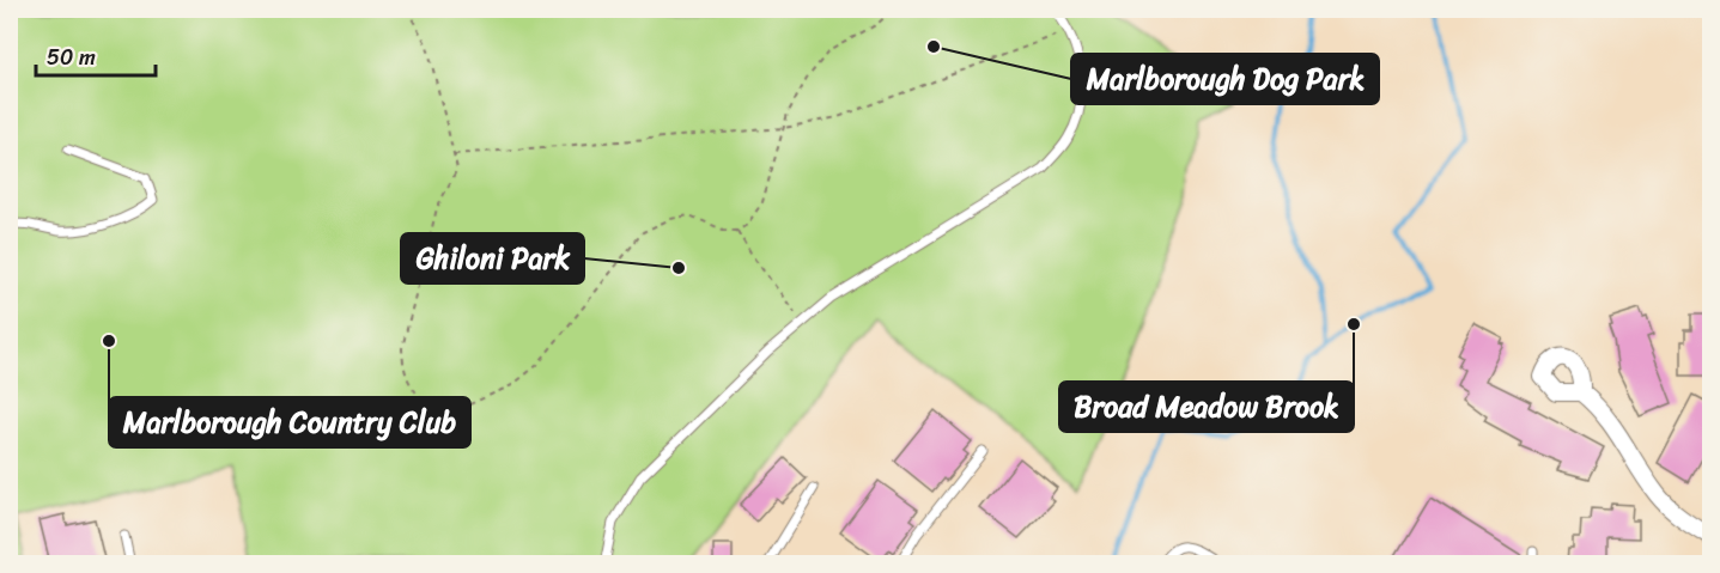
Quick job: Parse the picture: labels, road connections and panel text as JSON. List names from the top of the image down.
{
  "places": [
    "Marlborough Dog Park",
    "Ghiloni Park",
    "Broad Meadow Brook",
    "Marlborough Country Club"
  ],
  "scale_bar": "50 m"
}
